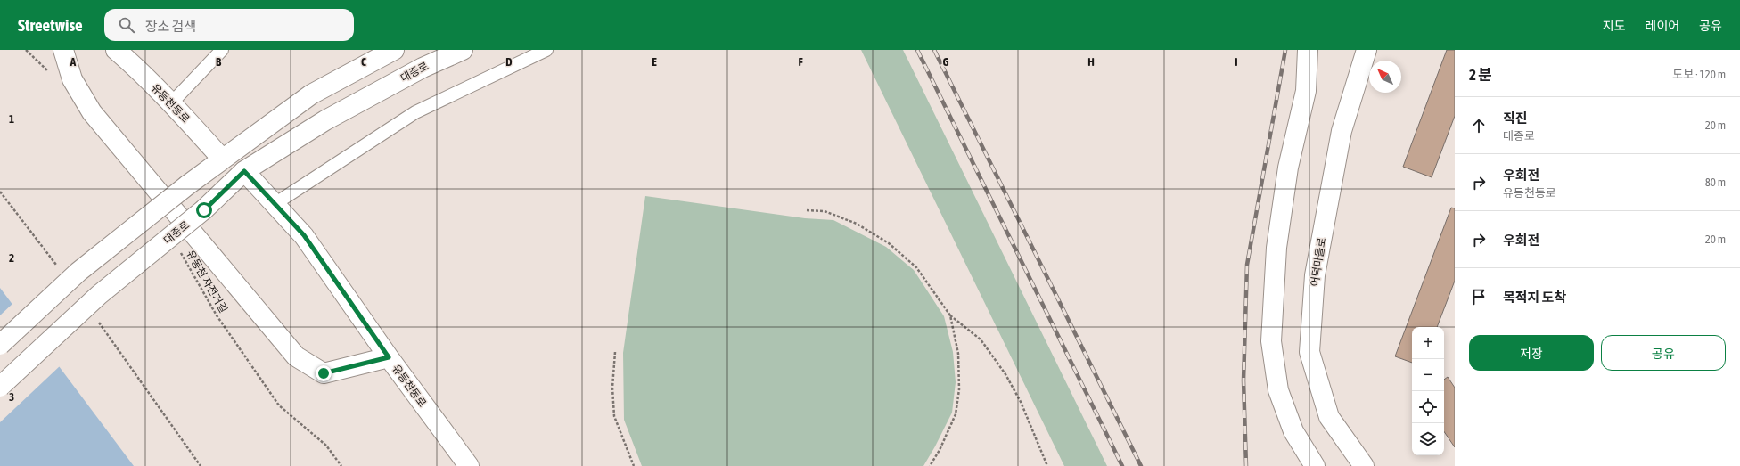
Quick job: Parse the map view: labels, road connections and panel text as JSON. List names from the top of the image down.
{
  "streets": {
    "main road": ["대종로", "유등천동로", "어덕마을로"],
    "path": ["유동천 자전거길"]
  },
  "crossings": [
    ["대종로", "유등천동로"]
  ],
  "north": "top left",
  "page": {
    "header": "Streetwise",
    "search": "장소 검색",
    "nav": ["지도", "레이어", "공유"],
    "heading": ["2 분", "도보 · 120 m"],
    "list": [
      ["직진", "대종로", "20 m"],
      ["우회전", "유등천동로", "80 m"],
      ["우회전", "20 m"],
      "목적지 도착"
    ],
    "buttons": ["저장", "공유"],
    "map_buttons": ["+", "−"]
  },
  "grid": {
    "columns": [
      "A",
      "B",
      "C",
      "D",
      "E",
      "F",
      "G",
      "H",
      "I"
    ],
    "rows": ["1", "2", "3"]
  }
}
